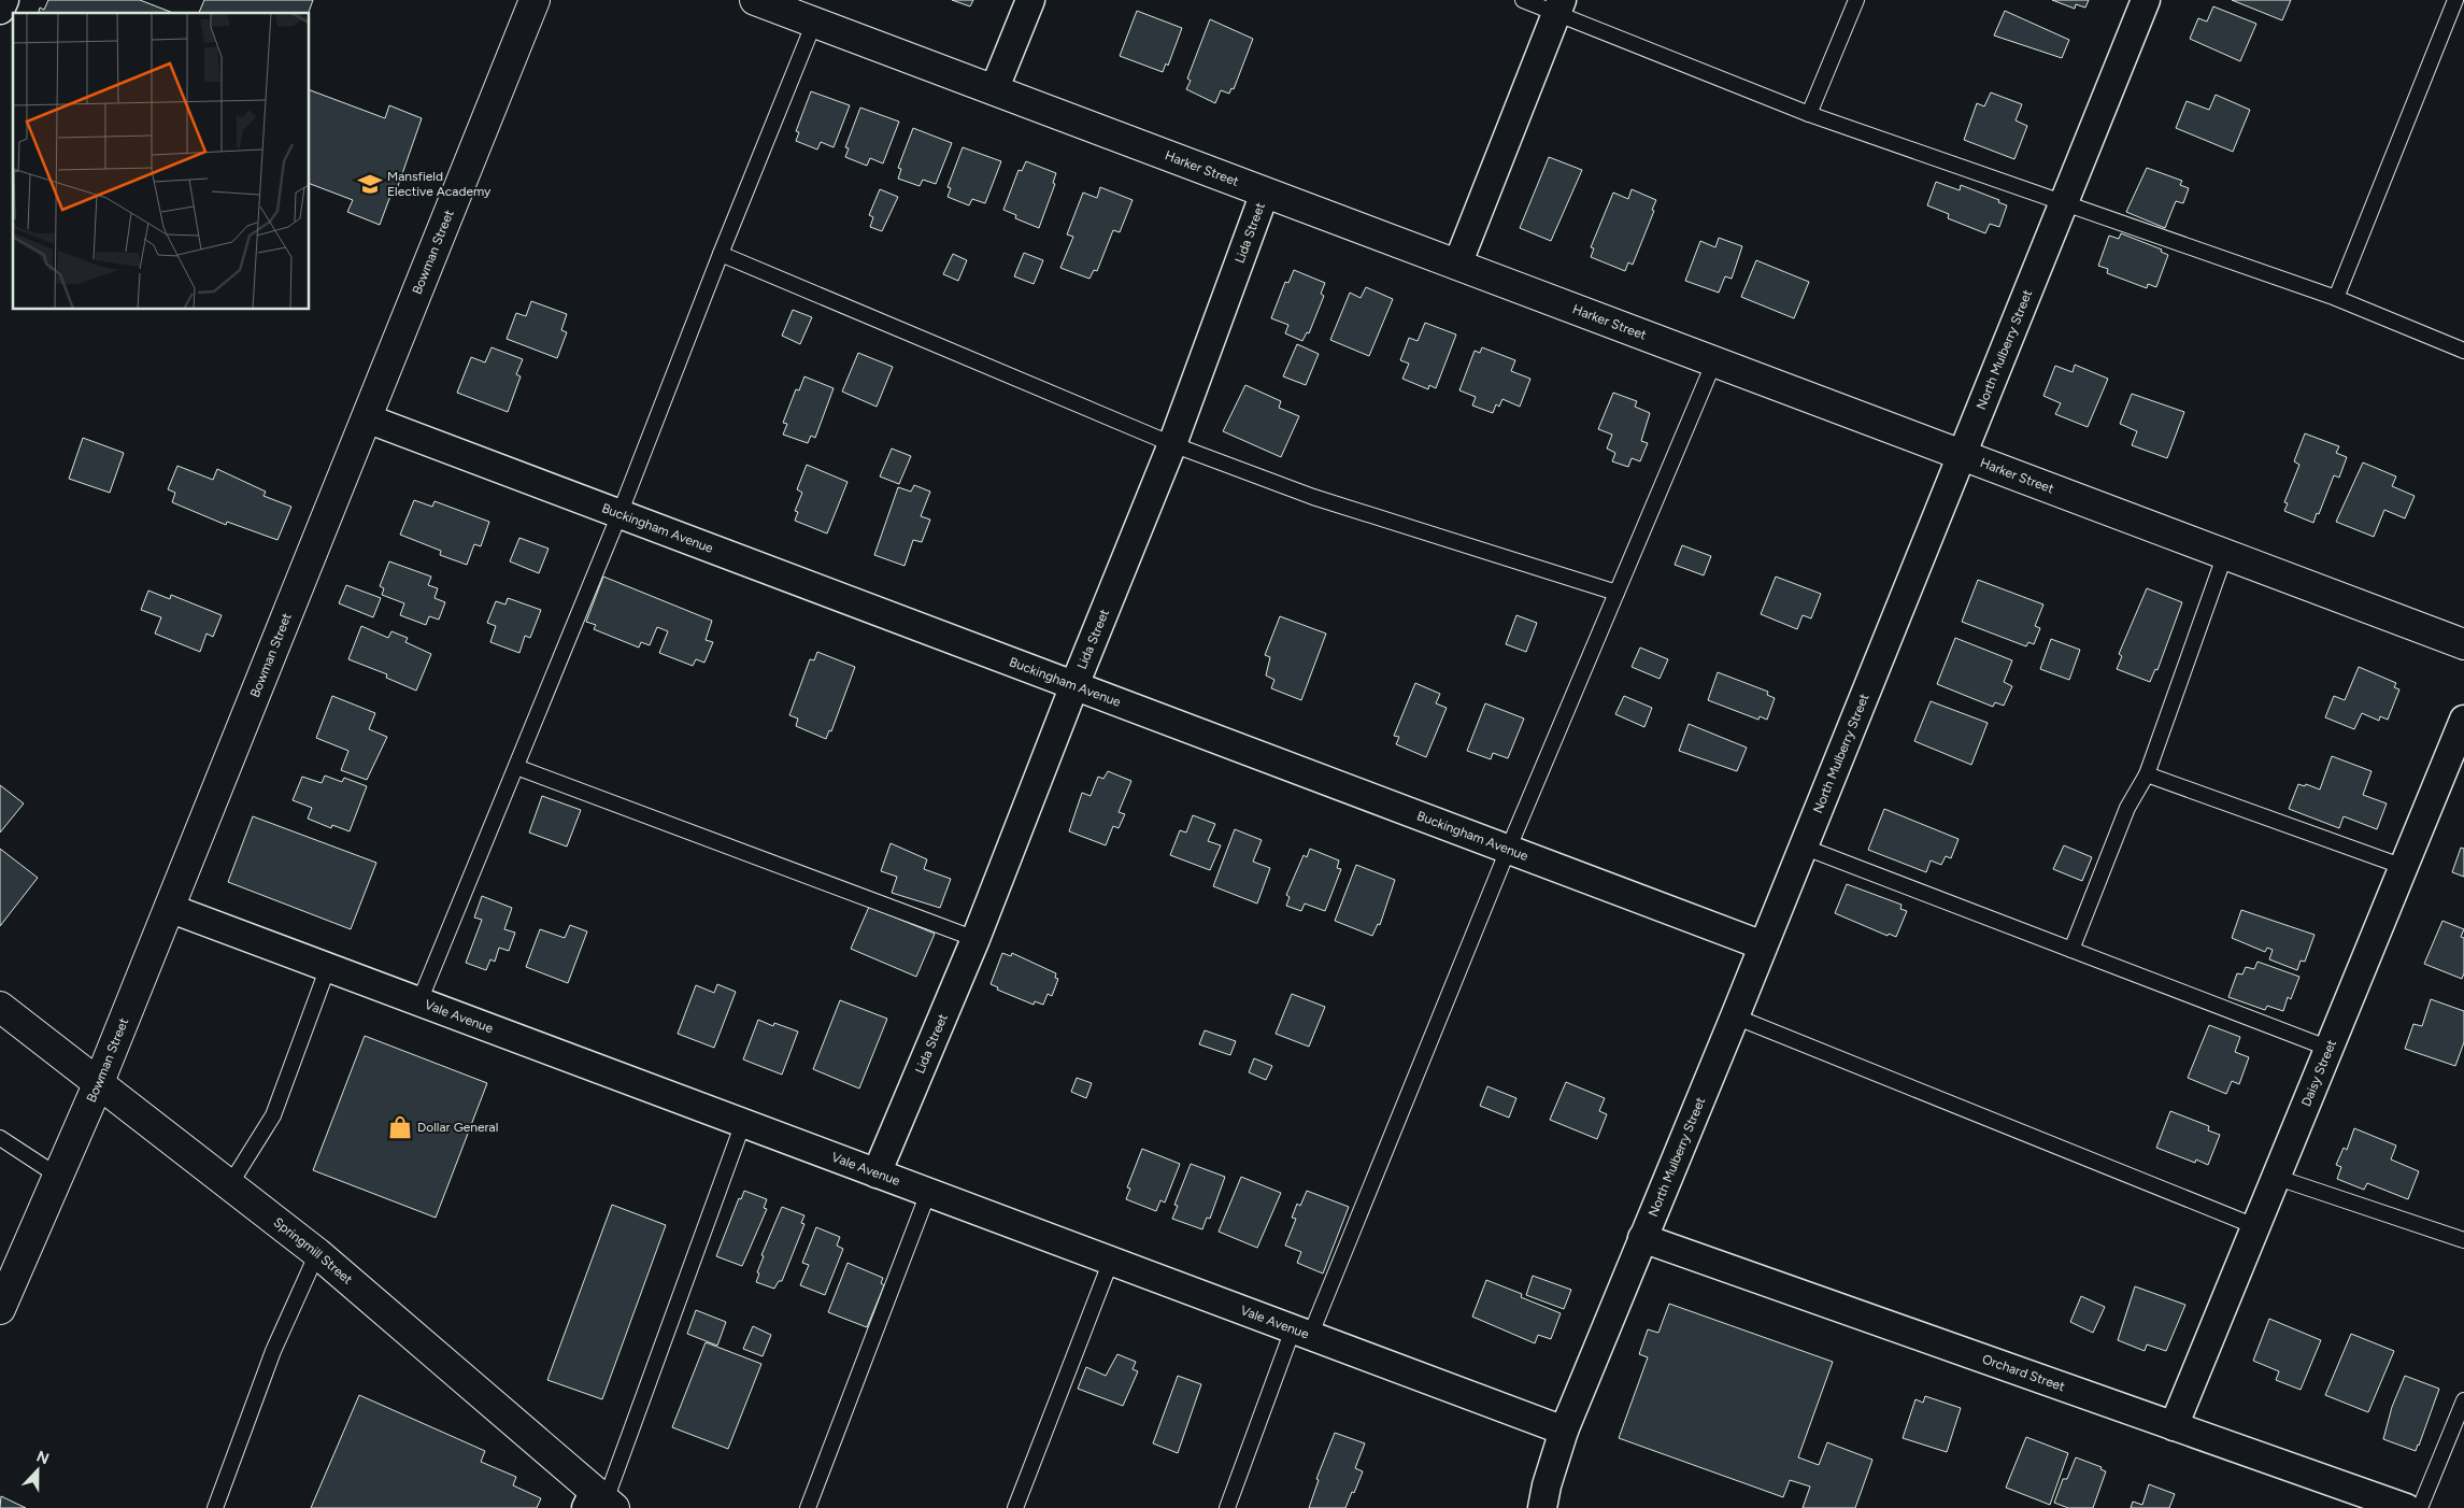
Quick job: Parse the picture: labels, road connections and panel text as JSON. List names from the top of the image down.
{
  "streets": {
    "street": [
      "Harker Street",
      "Lida Street",
      "Bowman Street",
      "North Mulberry Street",
      "Buckingham Avenue",
      "Vale Avenue",
      "Daisy Street",
      "Springmill Street",
      "Orchard Street"
    ]
  },
  "crossings": [
    ["Harker Street", "Lida Street"],
    ["Harker Street", "North Mulberry Street"],
    ["Lida Street", "Buckingham Avenue"],
    ["Lida Street", "Vale Avenue"],
    ["Bowman Street", "Buckingham Avenue"],
    ["Bowman Street", "Vale Avenue"],
    ["Bowman Street", "Springmill Street"],
    ["North Mulberry Street", "Buckingham Avenue"],
    ["North Mulberry Street", "Vale Avenue"],
    ["North Mulberry Street", "Orchard Street"],
    ["Daisy Street", "Orchard Street"]
  ],
  "places": {
    "school or university": ["Mansfield Elective Academy"],
    "shop": ["Dollar General"]
  },
  "north": "top"
}
